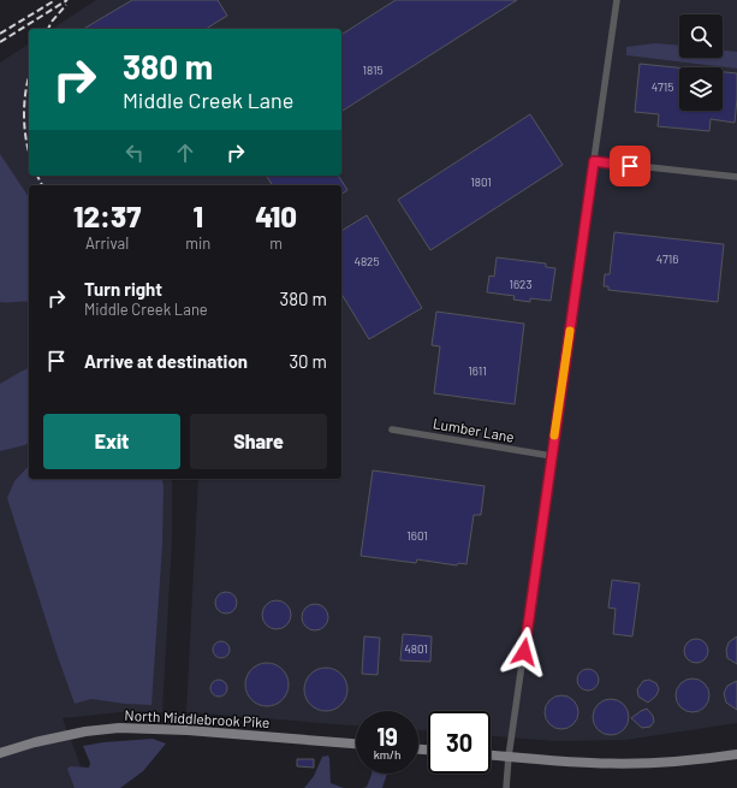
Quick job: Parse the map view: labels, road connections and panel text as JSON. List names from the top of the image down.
{
  "streets": {
    "main road": ["North Middlebrook Pike"],
    "street": ["Lumber Lane"]
  },
  "house_numbers": [
    "1815",
    "4715",
    "1801",
    "4716",
    "4825",
    "1623",
    "1611",
    "1601",
    "4801"
  ],
  "page": {
    "turn": ["380 m", "Middle Creek Lane"],
    "eta": [
      "12:37",
      "Arrival",
      "1",
      "min",
      "410",
      "m"
    ],
    "list": [
      {
        "name": "Turn right",
        "note": "Middle Creek Lane",
        "value": "380 m"
      },
      {
        "name": "Arrive at destination",
        "value": "30 m"
      }
    ],
    "buttons": ["Exit", "Share"],
    "speed": "19 km/h",
    "limit": "30"
  }
}
